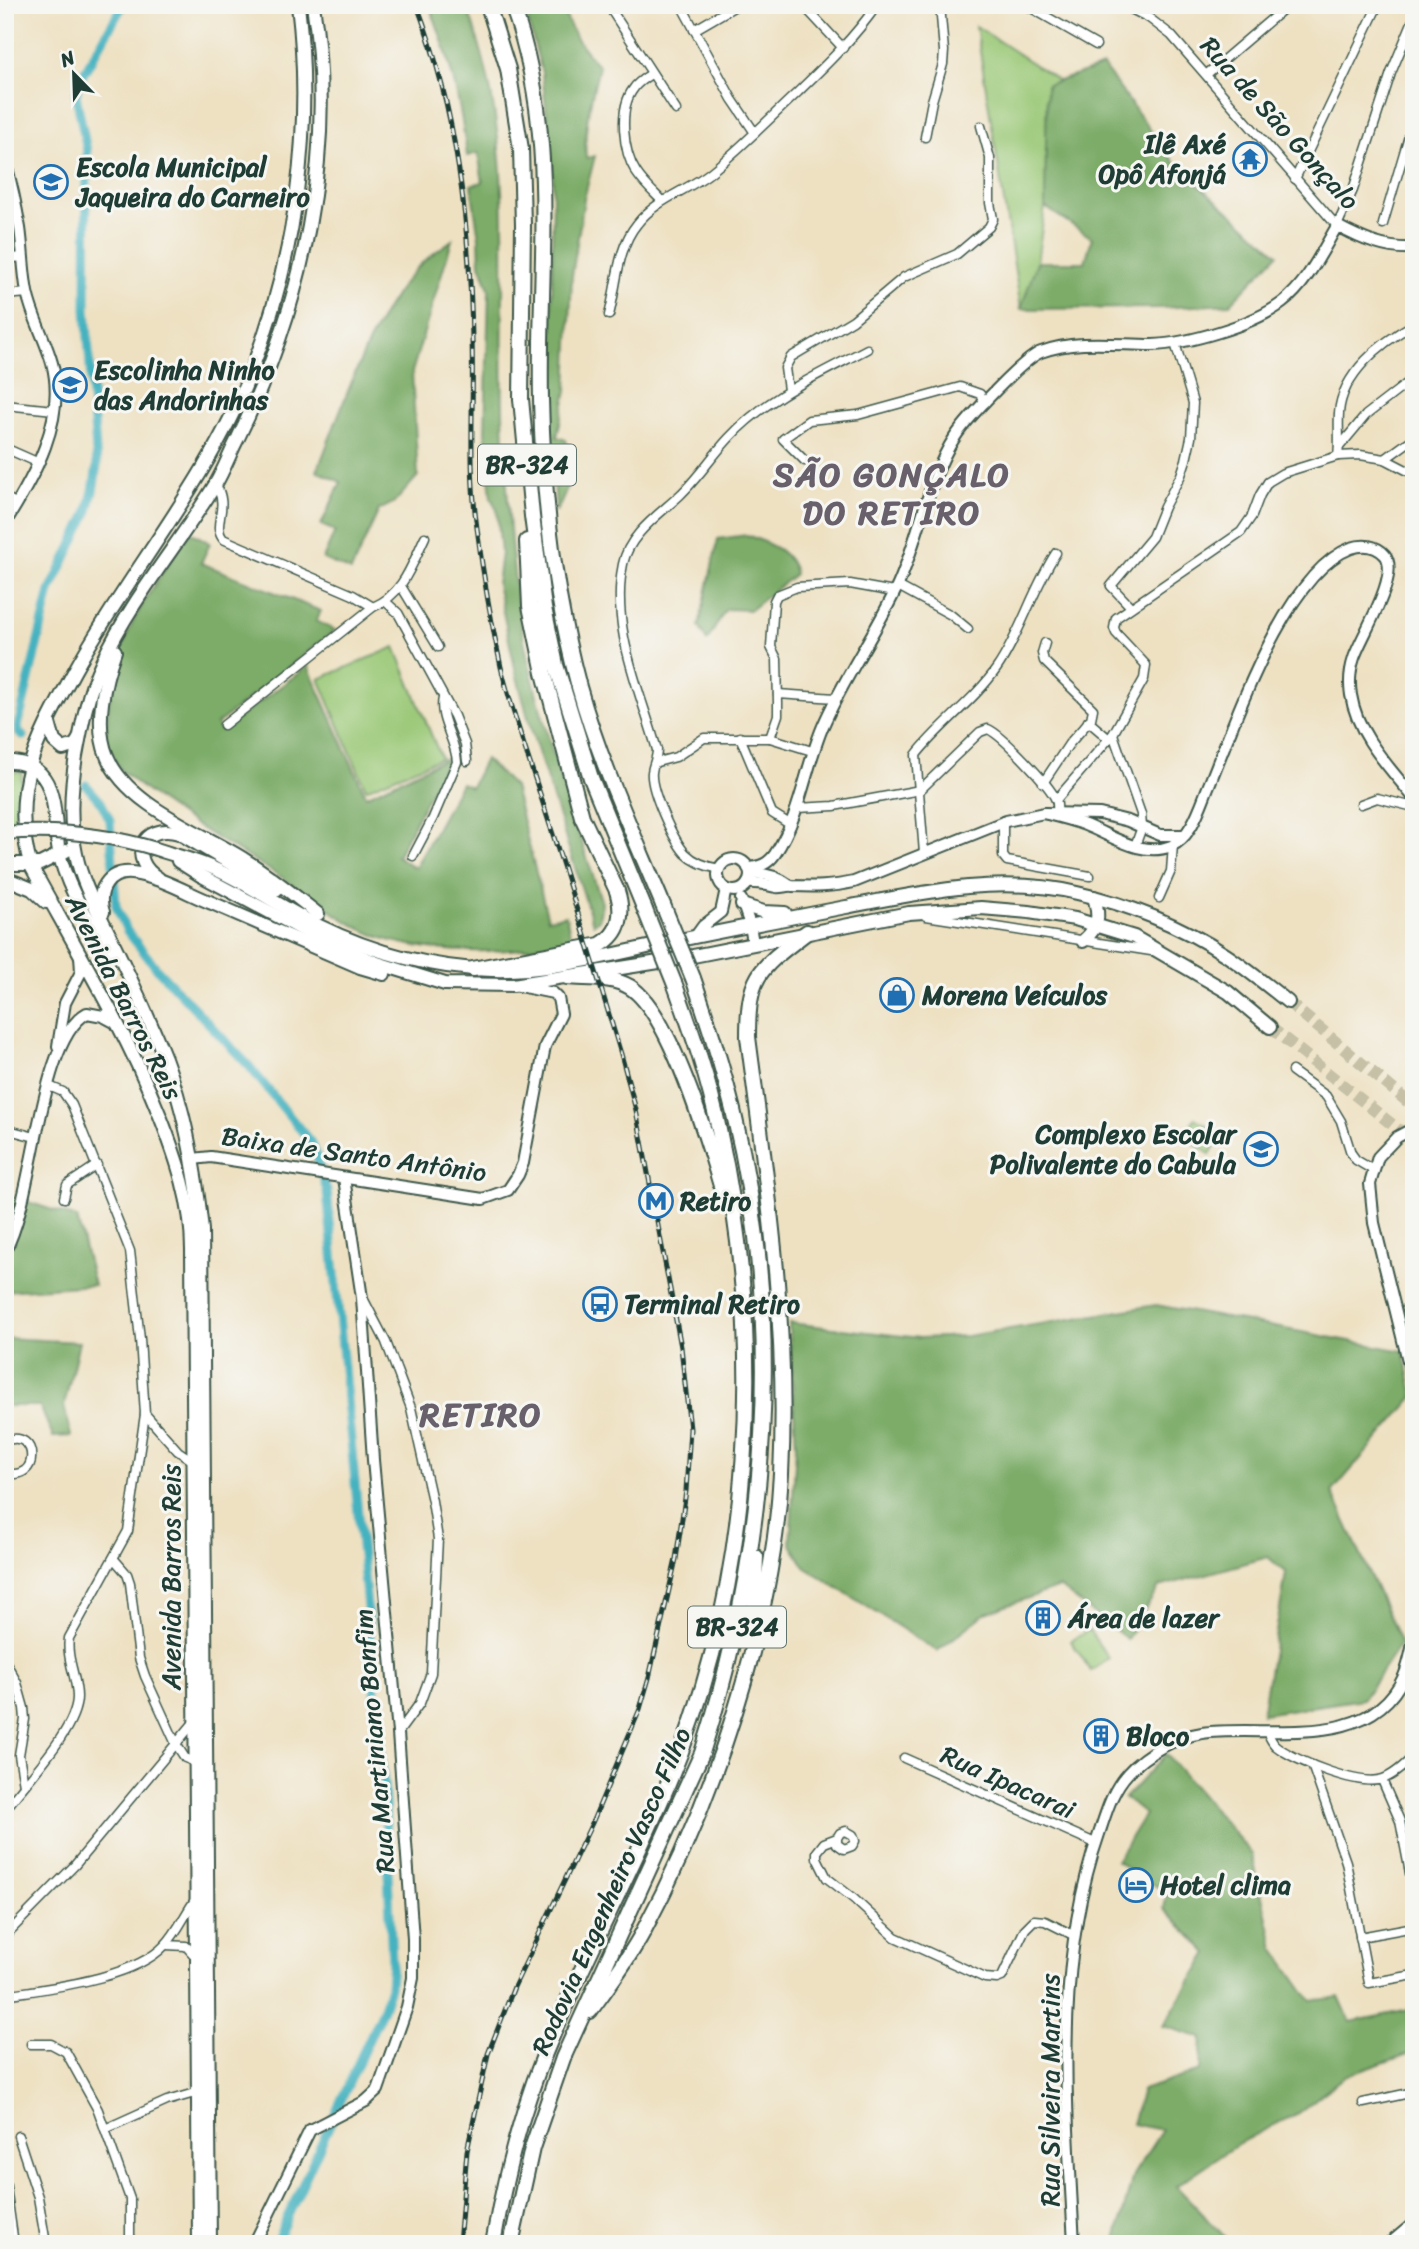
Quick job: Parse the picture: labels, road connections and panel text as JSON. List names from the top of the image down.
{
  "streets": {
    "highway": ["BR-324", "Rodovia Engenheiro Vasco Filho"],
    "main road": ["Avenida Barros Reis"],
    "street": [
      "Rua de São Gonçalo",
      "Baixa de Santo Antônio",
      "Rua Martiniano Bonfim",
      "Rua Ipacarai",
      "Rua Silveira Martins"
    ]
  },
  "crossings": [
    ["BR-324", "Rodovia Engenheiro Vasco Filho"],
    ["Avenida Barros Reis", "Baixa de Santo Antônio"],
    ["Baixa de Santo Antônio", "Rua Martiniano Bonfim"],
    ["Rua Ipacarai", "Rua Silveira Martins"]
  ],
  "districts": ["SÃO GONÇALO DO RETIRO", "RETIRO"],
  "places": {
    "temple": ["Ilê Axé Opô Afonjá"],
    "school or university": ["Escola Municipal Jaqueira do Carneiro", "Escolinha Ninho das Andorinhas", "Complexo Escolar Polivalente do Cabula"],
    "shop": ["Morena Veículos"],
    "metro station": ["Retiro"],
    "bus stop": ["Terminal Retiro"],
    "building": ["Área de lazer", "Bloco"],
    "hotel": ["Hotel clima"]
  },
  "north": "top left"
}
